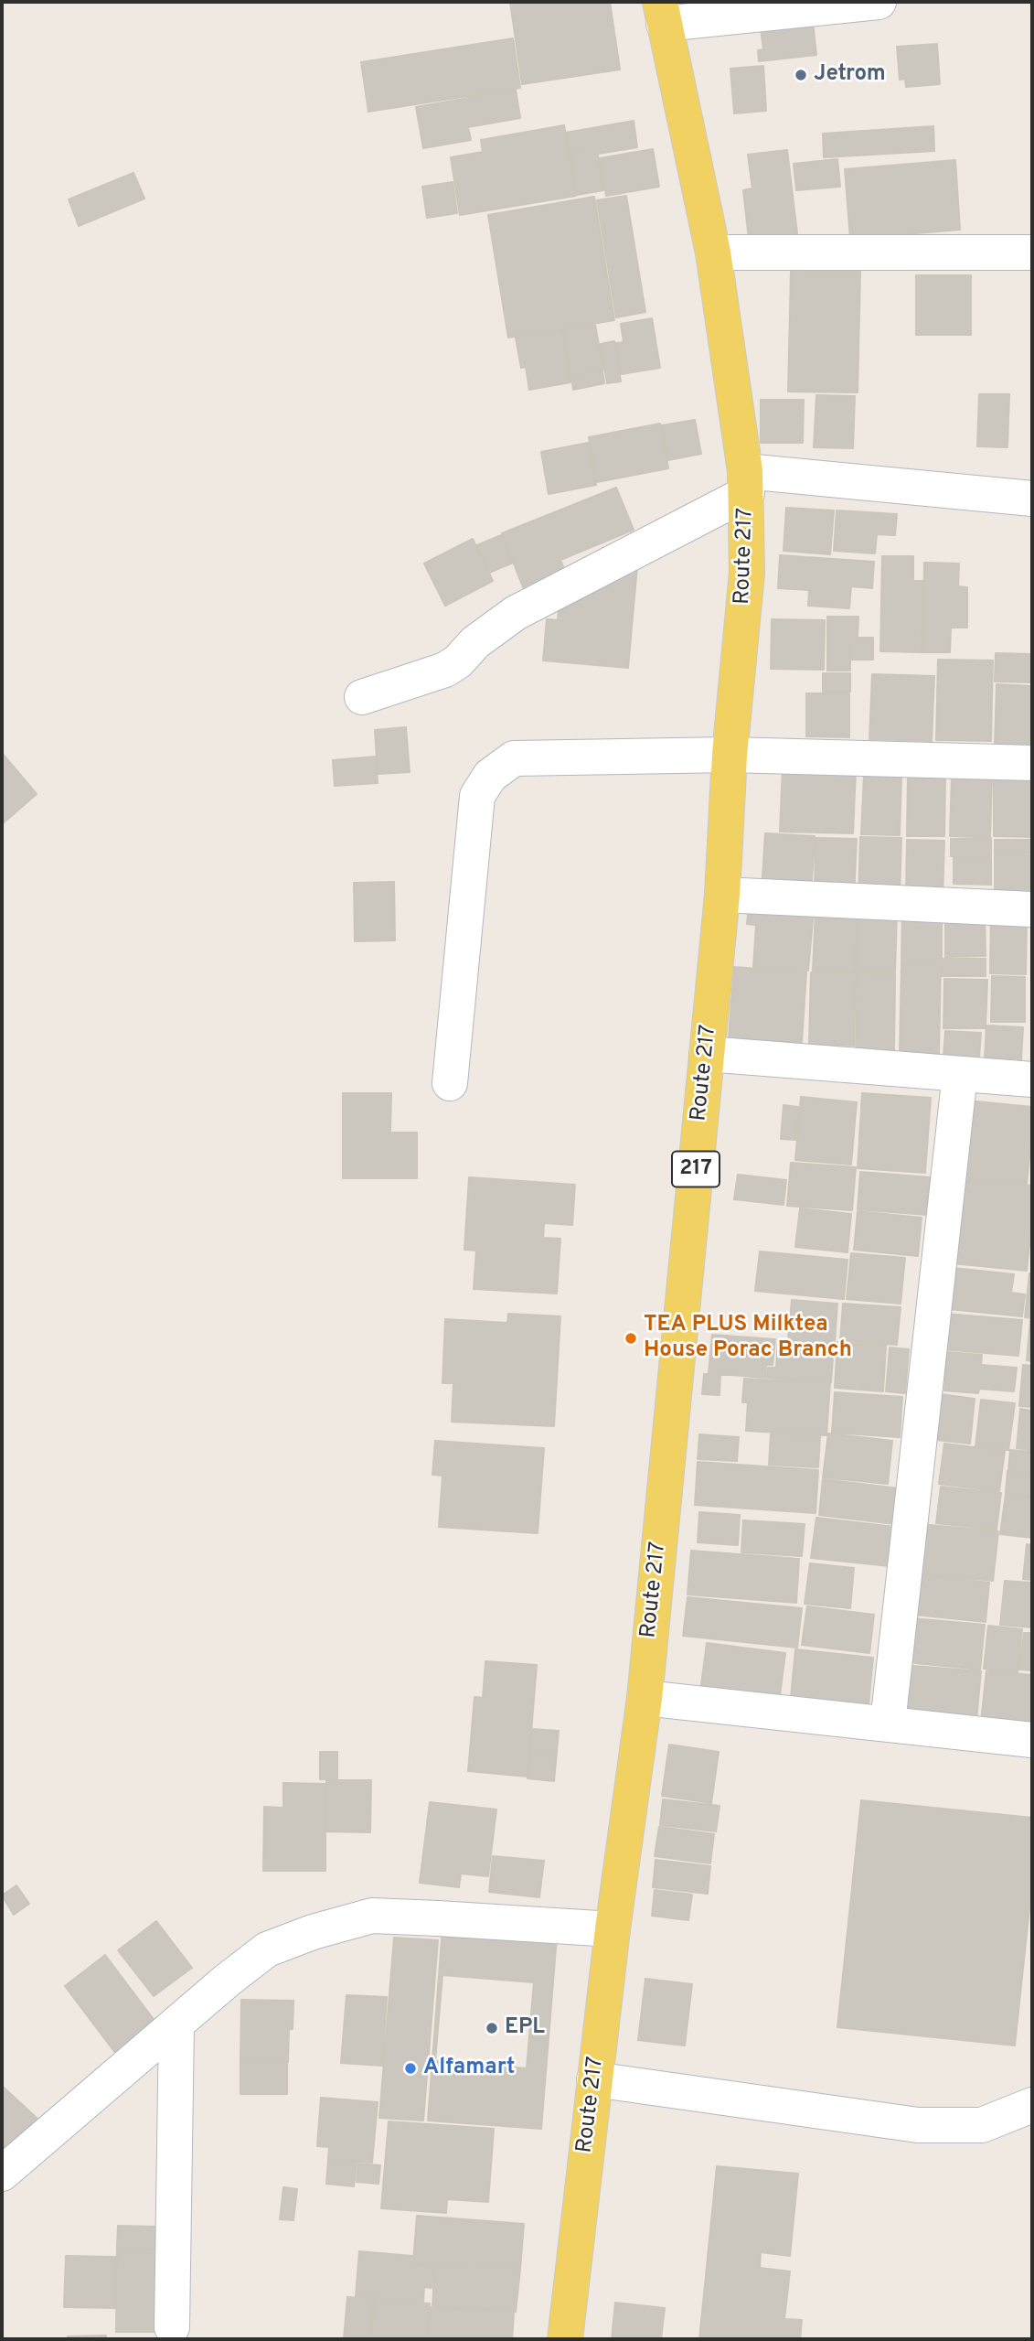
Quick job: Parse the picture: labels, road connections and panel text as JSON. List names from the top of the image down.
{
  "streets": {
    "main road": ["Route 217", "217"]
  },
  "places": [
    "Jetrom",
    "TEA PLUS Milktea House Porac Branch",
    "EPL",
    "Alfamart"
  ]
}
